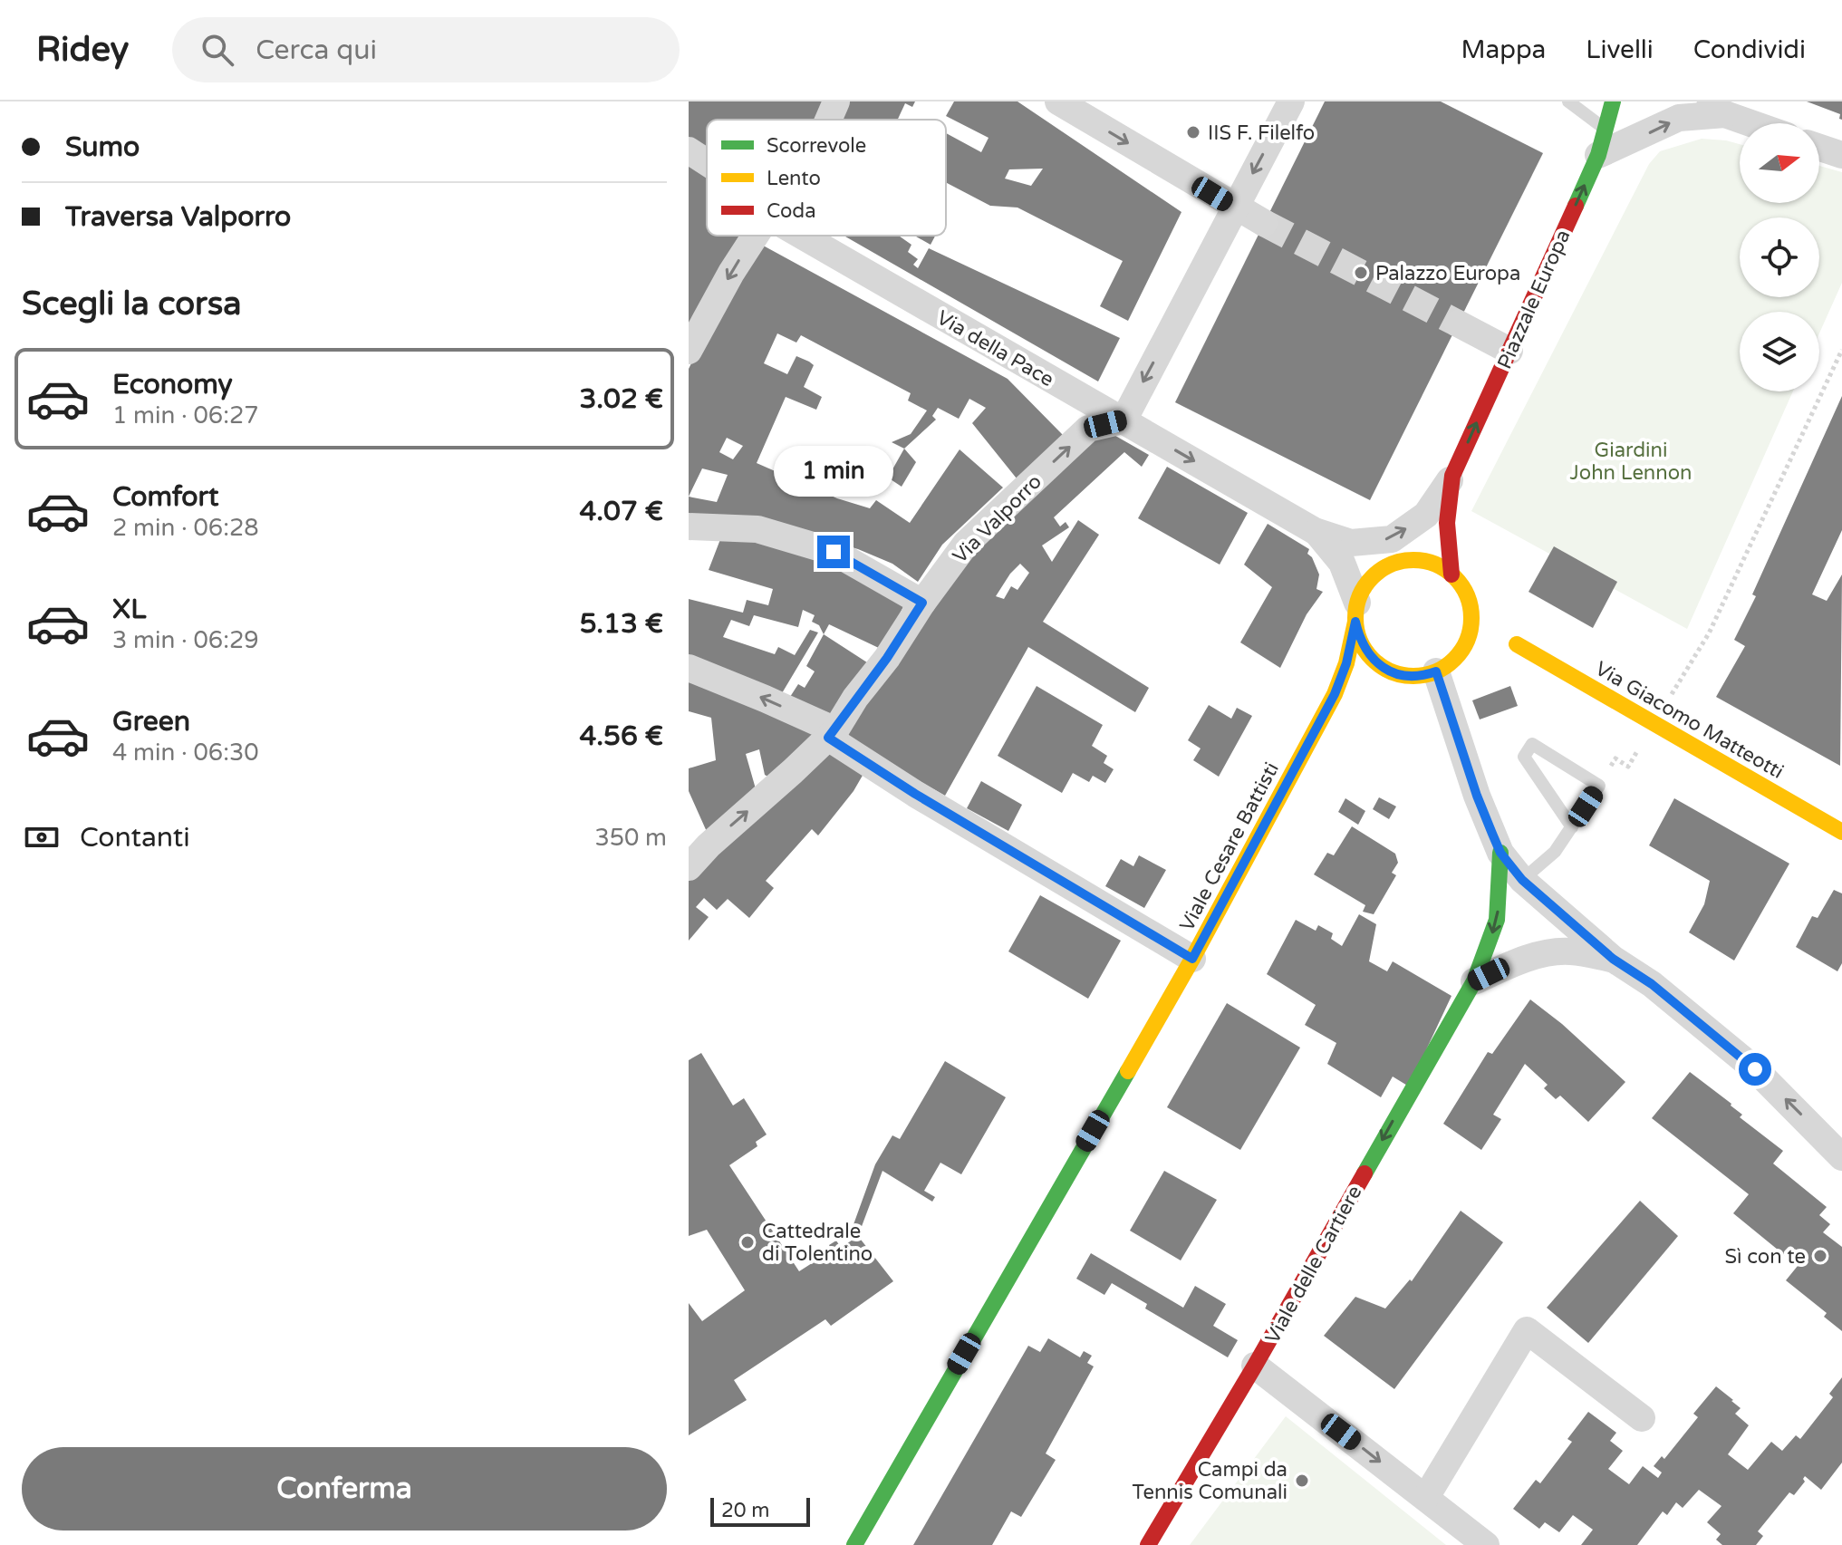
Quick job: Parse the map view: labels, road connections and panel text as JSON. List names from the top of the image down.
{
  "streets": {
    "street": [
      "Piazzale Europa",
      "Via della Pace",
      "Via Valporro",
      "Via Giacomo Matteotti",
      "Viale Cesare Battisti",
      "Viale delle Cartiere"
    ]
  },
  "crossings": [
    ["Piazzale Europa", "Via della Pace"],
    ["Piazzale Europa", "Via Giacomo Matteotti"],
    ["Piazzale Europa", "Viale Cesare Battisti"],
    ["Via della Pace", "Via Valporro"],
    ["Via della Pace", "Via Giacomo Matteotti"],
    ["Via della Pace", "Viale Cesare Battisti"],
    ["Via Giacomo Matteotti", "Viale Cesare Battisti"]
  ],
  "one_way": [
    "Piazzale Europa",
    "Via della Pace",
    "Via Valporro",
    "Viale delle Cartiere"
  ],
  "parks": ["Giardini John Lennon"],
  "places": [
    "IIS F. Filelfo",
    "Palazzo Europa",
    "Cattedrale di Tolentino",
    "Sì con te",
    "Campi da Tennis Comunali"
  ],
  "legend": ["Scorrevole", "Lento", "Coda"],
  "scale_bar": "20 m",
  "north": "right",
  "page": {
    "header": "Ridey",
    "search": "Cerca qui",
    "nav": ["Mappa", "Livelli", "Condividi"],
    "banner": ["Sumo", "Traversa Valporro"],
    "heading": "Scegli la corsa",
    "list": [
      {
        "name": "Economy",
        "note": "1 min · 06:27",
        "value": "3.02 €"
      },
      {
        "name": "Comfort",
        "note": "2 min · 06:28",
        "value": "4.07 €"
      },
      {
        "name": "XL",
        "note": "3 min · 06:29",
        "value": "5.13 €"
      },
      {
        "name": "Green",
        "note": "4 min · 06:30",
        "value": "4.56 €"
      }
    ],
    "bubble": "1 min",
    "pay": ["Contanti", "350 m"],
    "buttons": "Conferma",
    "scale": "20 m"
  }
}
